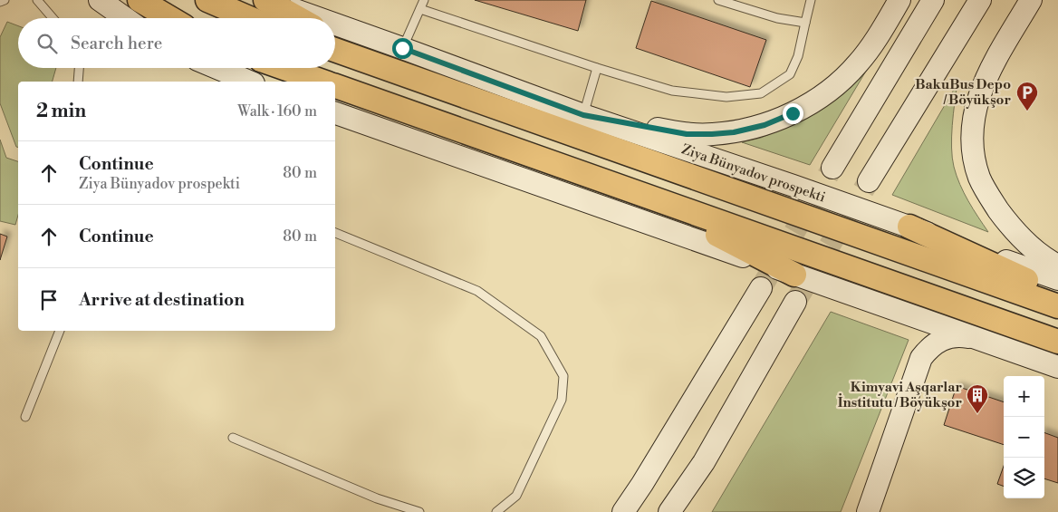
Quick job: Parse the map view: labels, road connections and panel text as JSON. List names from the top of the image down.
{
  "streets": {
    "main road": ["Ziya Bünyadov prospekti"]
  },
  "places": {
    "parking": ["BakuBus Depo / Böyükşor"],
    "building": ["Kimyavi Aşqarlar İnstitutu / Böyükşor"]
  },
  "page": {
    "search": "Search here",
    "heading": ["2 min", "Walk · 160 m"],
    "list": [
      ["Continue", "Ziya Bünyadov prospekti", "80 m"],
      ["Continue", "80 m"],
      "Arrive at destination"
    ],
    "map_buttons": ["+", "−"]
  }
}
